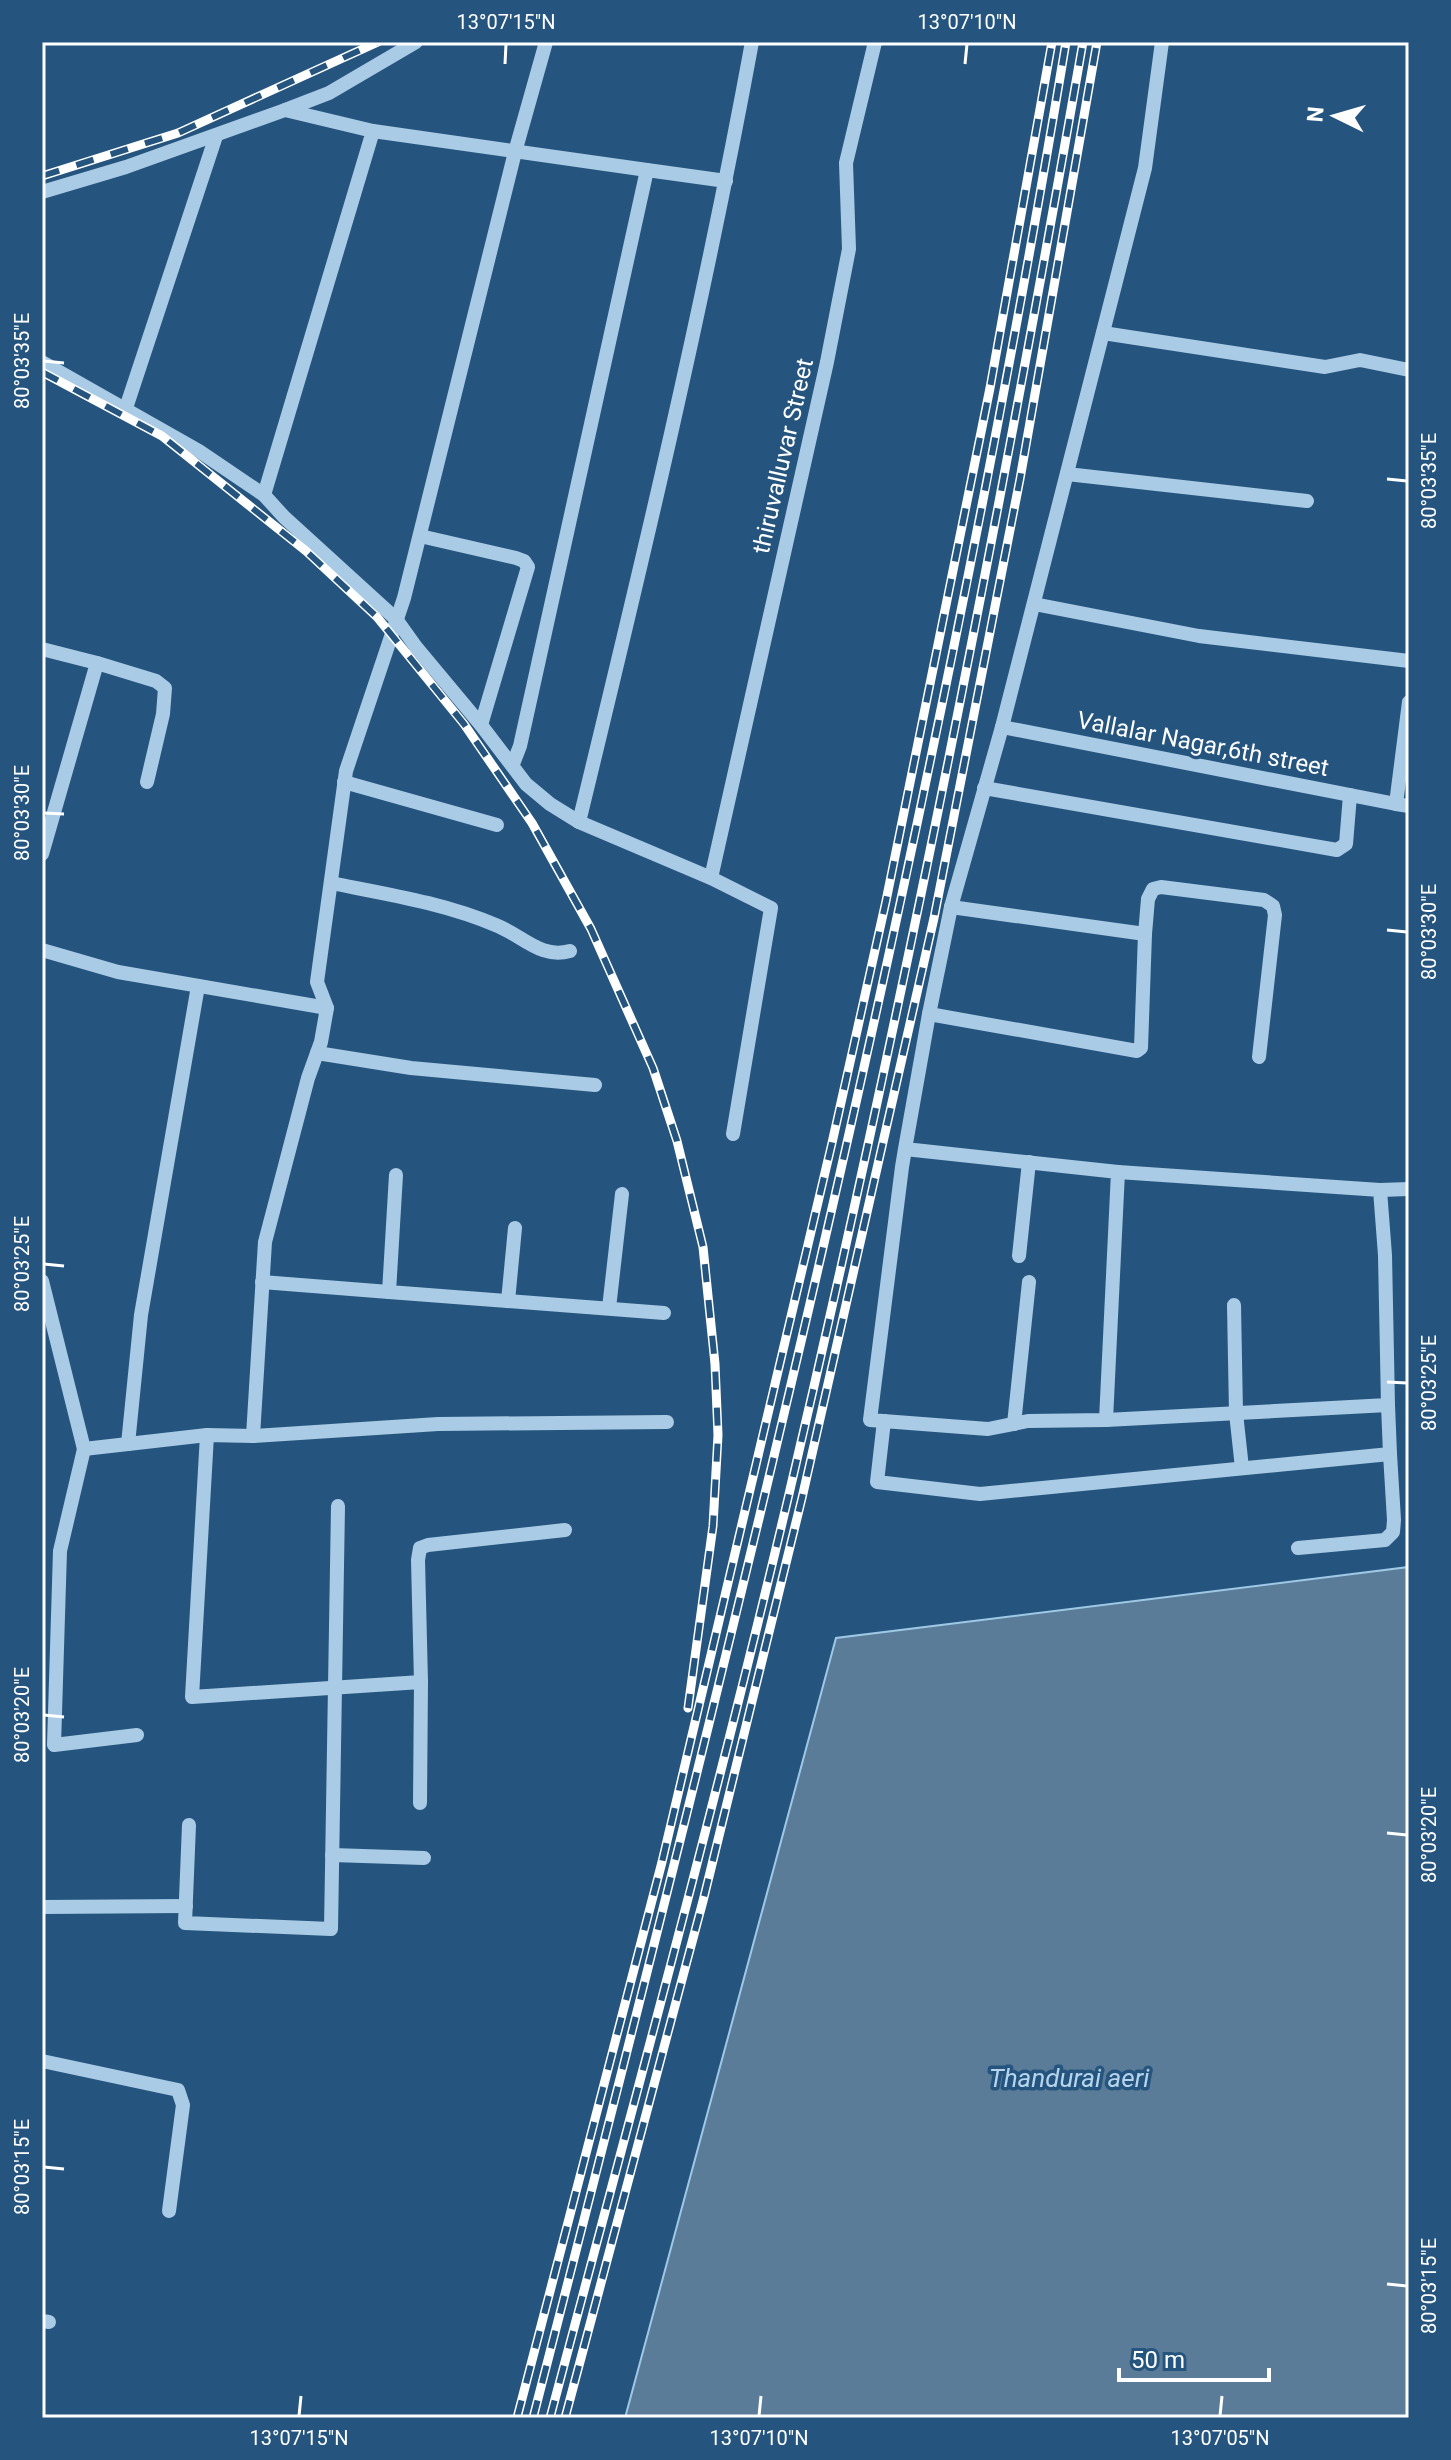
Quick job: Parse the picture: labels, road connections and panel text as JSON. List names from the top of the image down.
{
  "streets": {
    "street": ["thiruvalluvar Street", "Vallalar Nagar,6th street"]
  },
  "water": ["Thandurai aeri"],
  "scale_bar": "50 m",
  "north": "left",
  "coordinates": [
    "13°07'15\"N",
    "13°07'10\"N",
    "80°03'35\"E",
    "80°03'30\"E",
    "80°03'25\"E",
    "80°03'20\"E",
    "80°03'15\"E",
    "13°07'05\"N"
  ]
}
